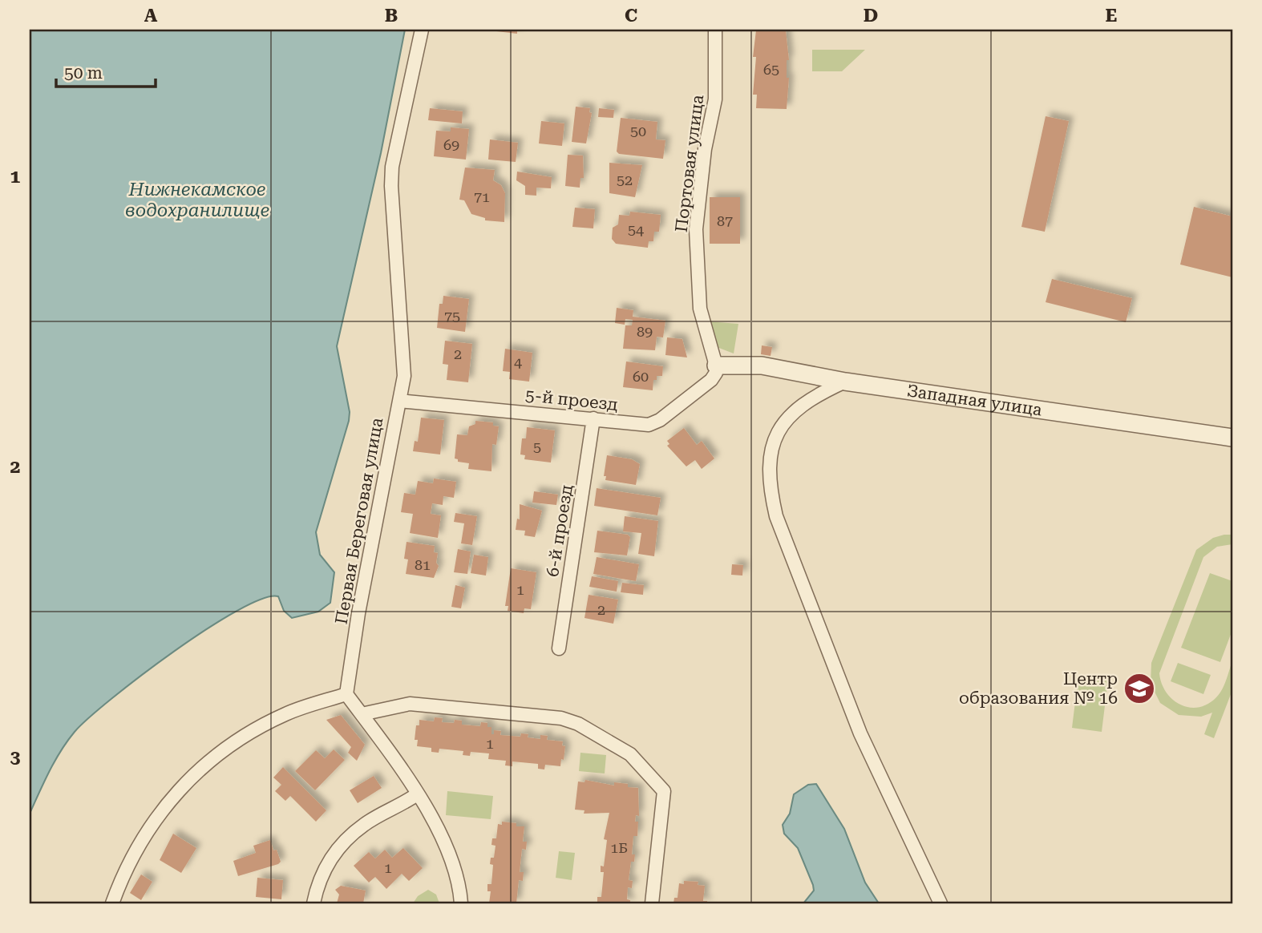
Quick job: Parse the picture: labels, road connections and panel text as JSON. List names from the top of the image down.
{
  "streets": {
    "street": [
      "Портовая улица",
      "Западная улица",
      "5-й проезд",
      "Первая Береговая улица",
      "6-й проезд"
    ]
  },
  "crossings": [
    ["Портовая улица", "Западная улица"],
    ["Портовая улица", "5-й проезд"],
    ["Западная улица", "5-й проезд"],
    ["5-й проезд", "Первая Береговая улица"],
    ["5-й проезд", "6-й проезд"]
  ],
  "water": ["Нижнекамское водохранилище"],
  "places": {
    "school or university": ["Центр образования № 16"]
  },
  "house_numbers": [
    "65",
    "50",
    "69",
    "52",
    "71",
    "87",
    "54",
    "75",
    "89",
    "2",
    "4",
    "60",
    "5",
    "81",
    "1",
    "2",
    "1",
    "1Б",
    "1"
  ],
  "scale_bar": "50 m",
  "grid": {
    "columns": [
      "A",
      "B",
      "C",
      "D",
      "E"
    ],
    "rows": ["1", "2", "3"]
  }
}
